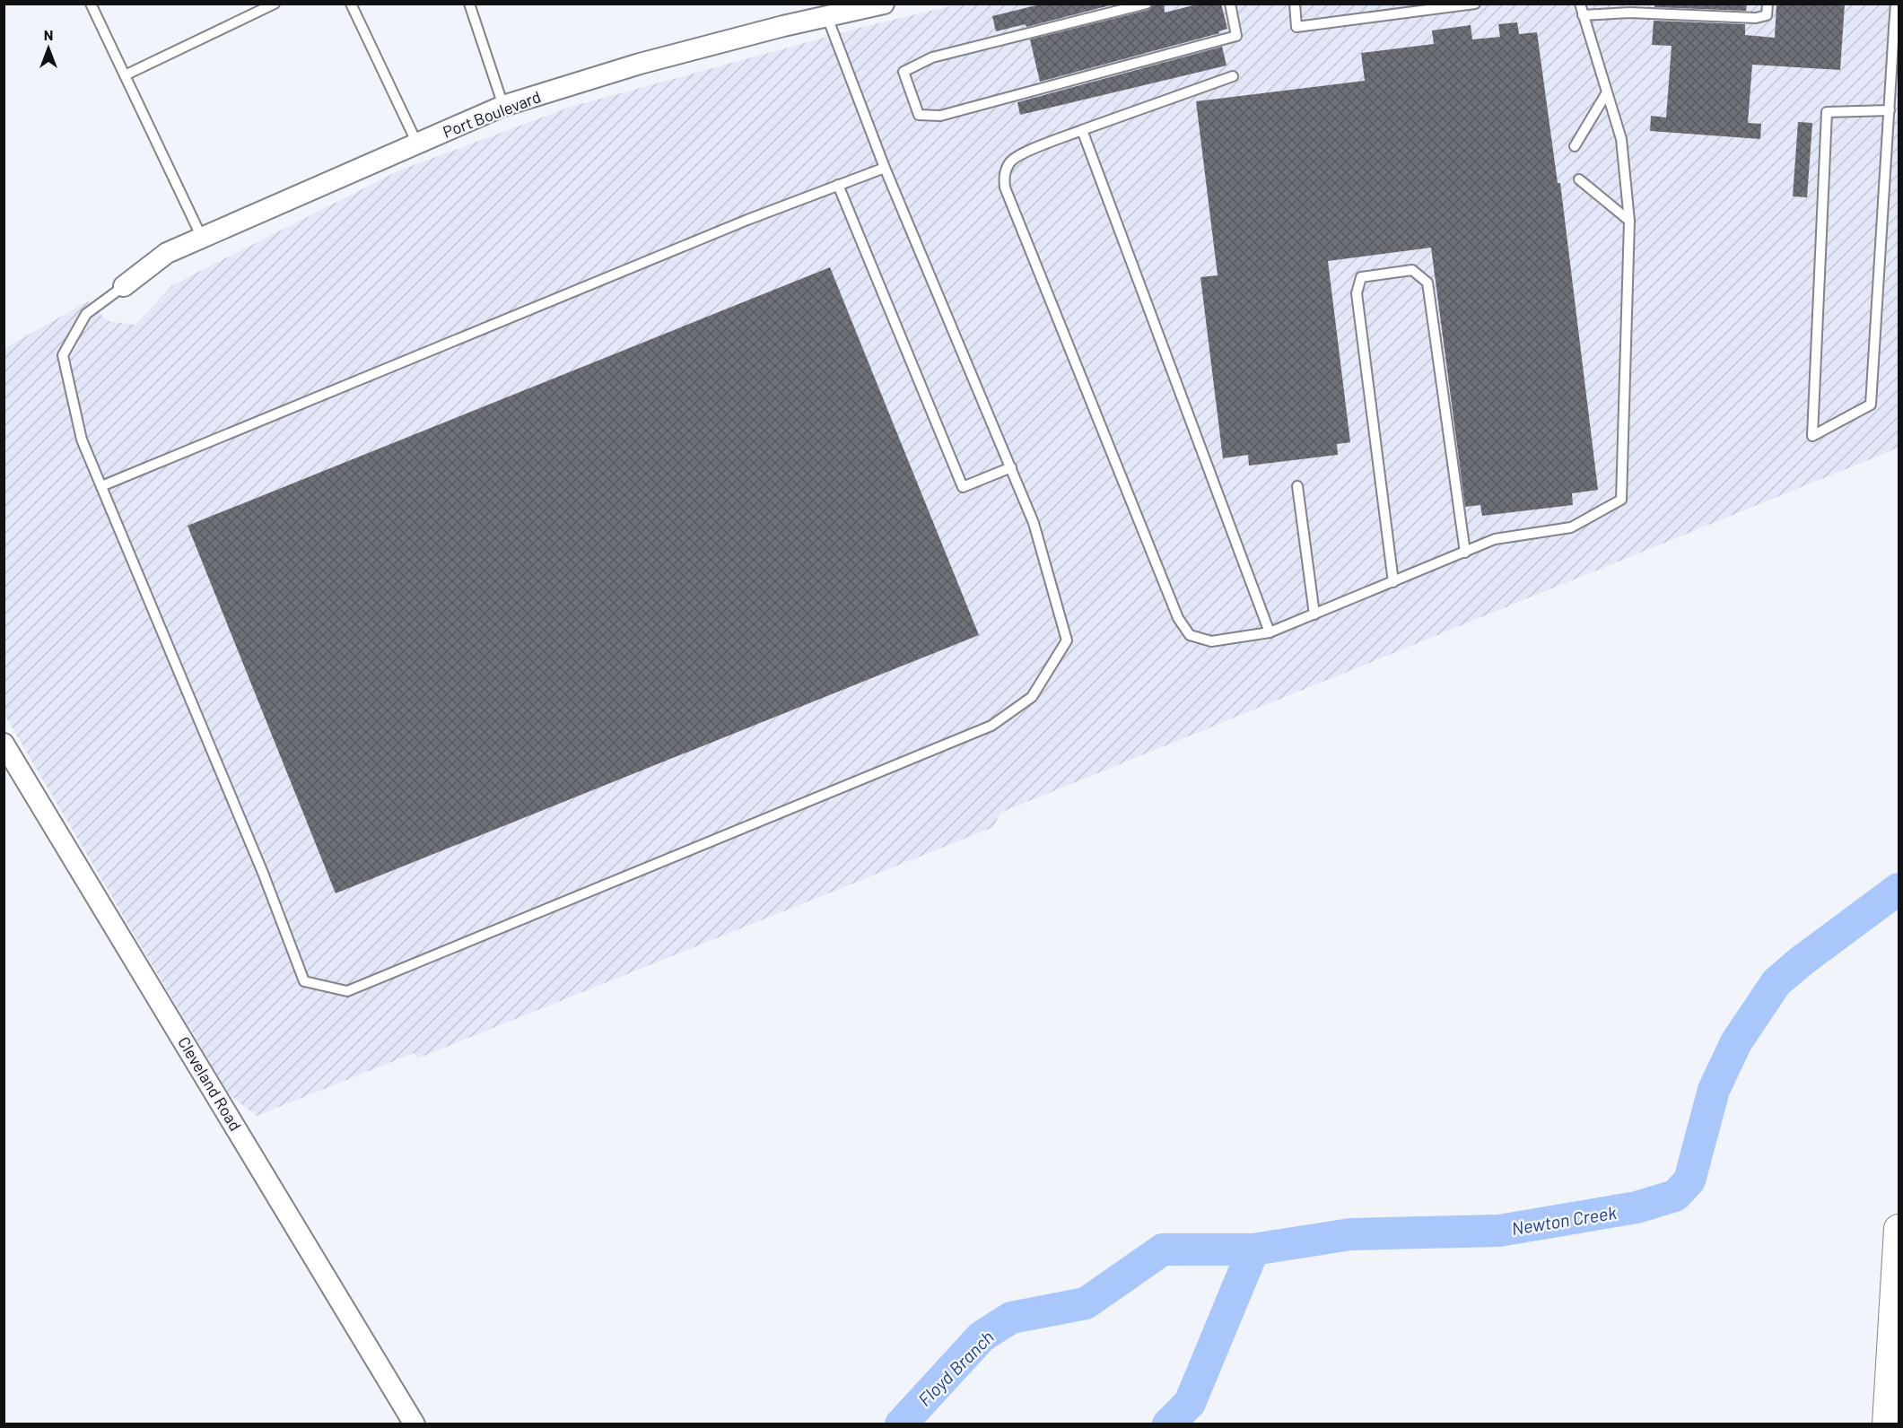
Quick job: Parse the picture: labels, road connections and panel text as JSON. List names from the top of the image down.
{
  "streets": {
    "street": ["Port Boulevard", "Cleveland Road"]
  },
  "water": ["Newton Creek", "Floyd Branch"],
  "north": "top"
}
